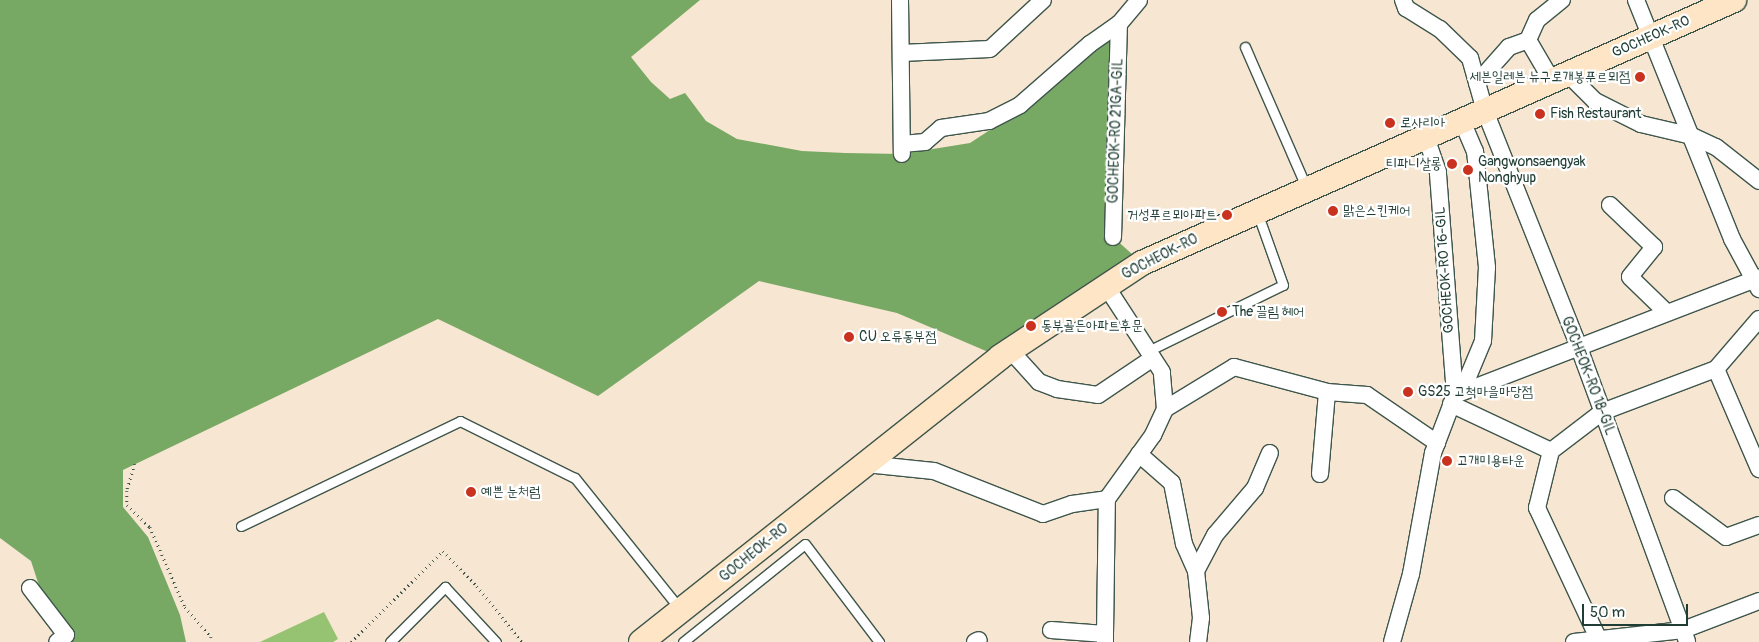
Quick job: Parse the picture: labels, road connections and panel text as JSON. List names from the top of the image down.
{
  "streets": {
    "main road": ["GOCHEOK-RO"],
    "street": ["GOCHEOK-RO 21GA-GIL", "GOCHEOK-RO 16-GIL", "GOCHEOK-RO 18-GIL"]
  },
  "crossings": [
    ["GOCHEOK-RO", "GOCHEOK-RO 16-GIL"],
    ["GOCHEOK-RO", "GOCHEOK-RO 18-GIL"]
  ],
  "places": [
    "세븐일레븐 뉴구로개봉푸르뫼점",
    "Fish Restaurant",
    "로사리아",
    "티파니살롱",
    "Gangwonsaengyak Nonghyup",
    "맑은스킨케어",
    "거성푸르뫼아파트",
    "The 끌림 헤어",
    "동부골든아파트후문",
    "CU 오류동부점",
    "GS25 고척마을마당점",
    "고개미용타운",
    "예쁜 눈처럼"
  ],
  "scale_bar": "50 m"
}
